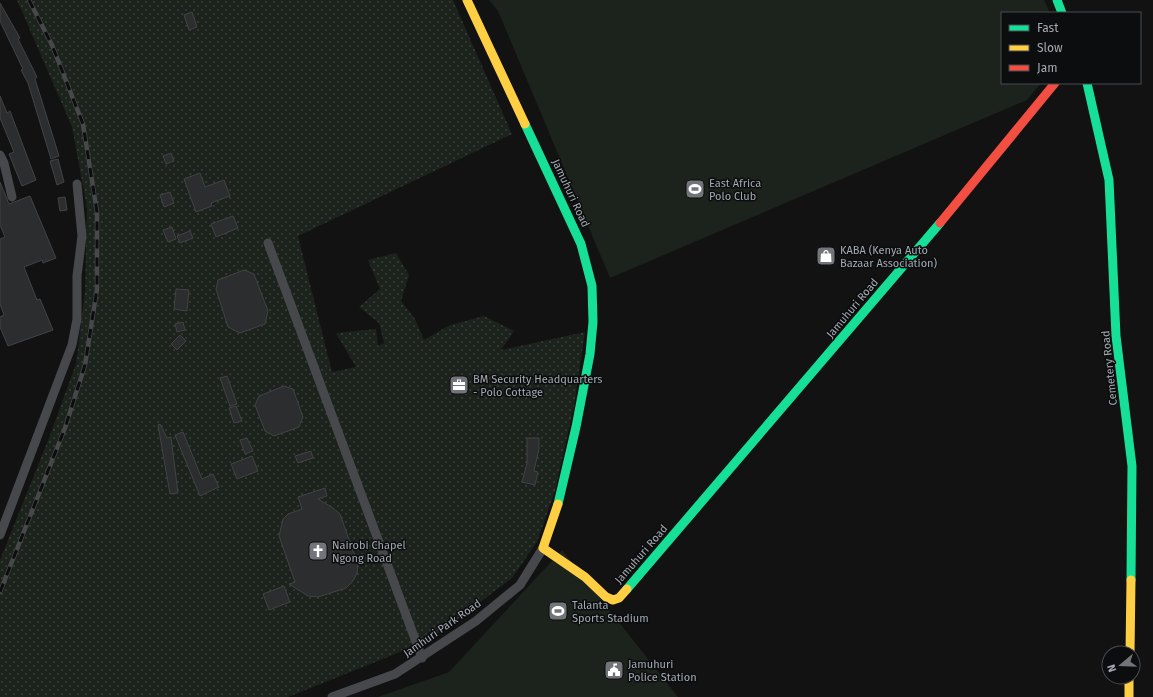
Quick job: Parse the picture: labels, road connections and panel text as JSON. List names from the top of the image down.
{
  "streets": {
    "street": ["Jamuhuri Road", "Cemetery Road", "Jamhuri Park Road"]
  },
  "crossings": [
    ["Jamuhuri Road", "Jamhuri Park Road"]
  ],
  "places": {
    "sports": ["East Africa Polo Club", "Talanta Sports Stadium"],
    "shop": ["KABA (Kenya Auto Bazaar Association)"],
    "office": ["BM Security Headquarters - Polo Cottage"],
    "church": ["Nairobi Chapel Ngong Road"],
    "public building": ["Jamuhuri Police Station"]
  },
  "legend": ["Fast", "Slow", "Jam"],
  "north": "left"
}
